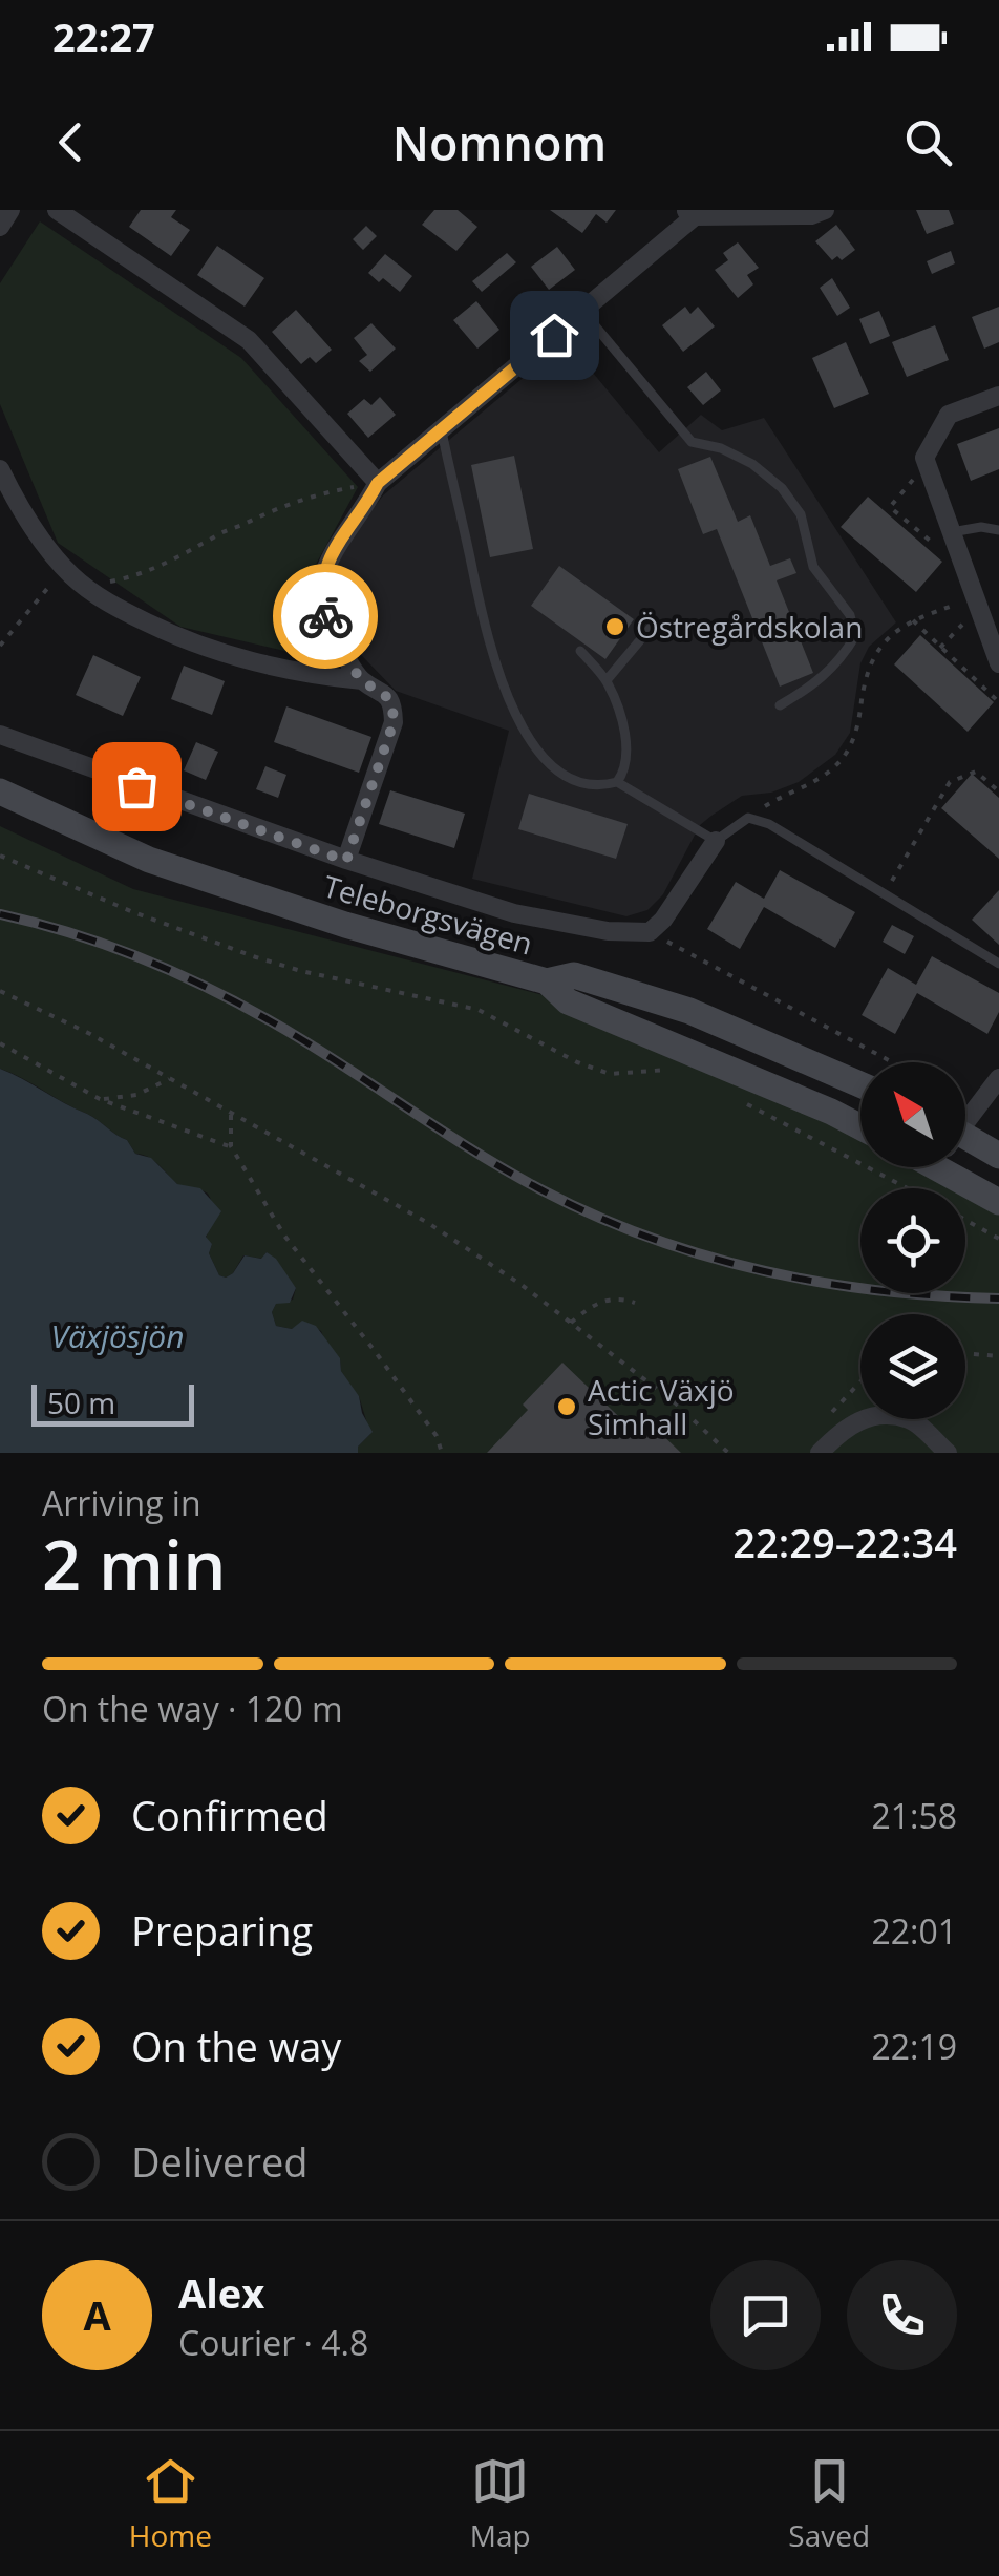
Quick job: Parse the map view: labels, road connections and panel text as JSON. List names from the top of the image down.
{
  "streets": {
    "main road": ["Teleborgsvägen"]
  },
  "water": ["Växjösjön"],
  "places": ["Östregårdskolan", "Actic Växjö Simhall"],
  "scale_bar": "50 m",
  "north": "top left",
  "page": {
    "status": "22:27",
    "header": "Nomnom",
    "scale": "50 m",
    "heading": ["2 min", "Arriving in", "22:29–22:34"],
    "panel": ["Alex", "Courier · 4.8"],
    "bar": "On the way · 120 m",
    "list": [
      ["Confirmed", "21:58"],
      ["Preparing", "22:01"],
      ["On the way", "22:19"],
      "Delivered"
    ],
    "round": "A",
    "tabs": ["Home", "Map", "Saved"]
  }
}
